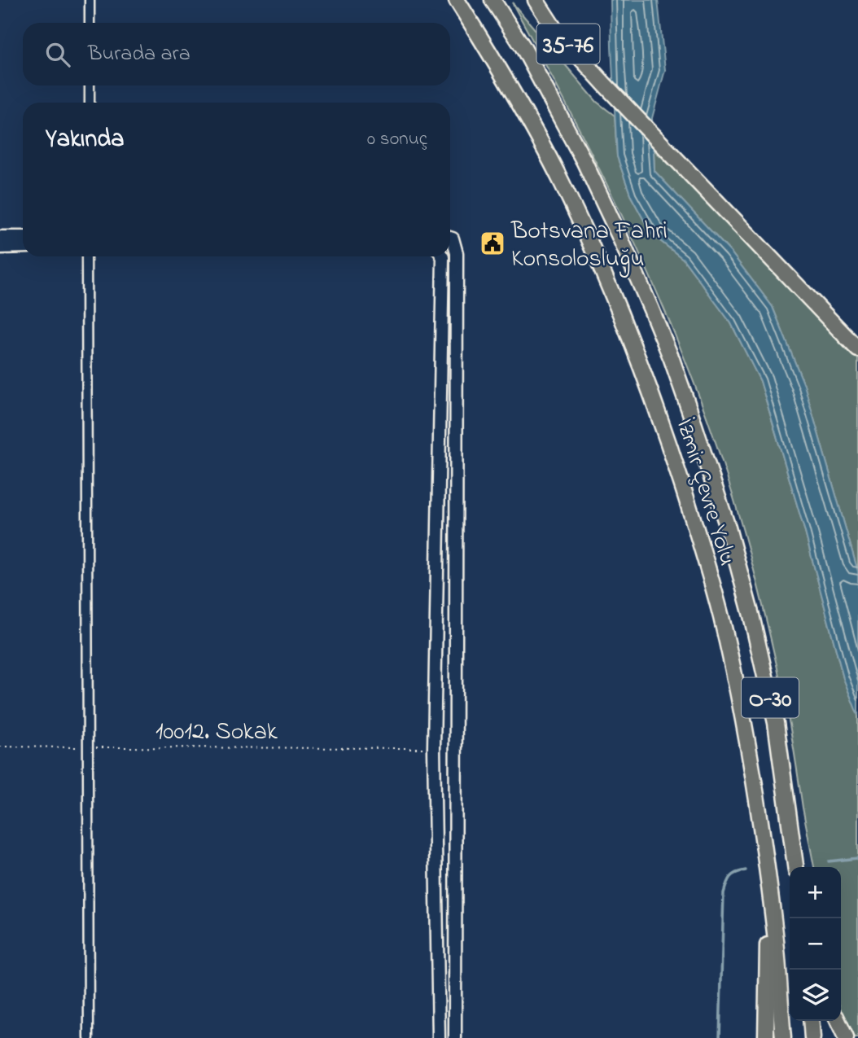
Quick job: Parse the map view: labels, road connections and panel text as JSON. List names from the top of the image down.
{
  "streets": {
    "highway": ["35-76", "İzmir Çevre Yolu", "O-30"],
    "path": ["10012. Sokak"]
  },
  "places": {
    "public building": ["Botsvana Fahri Konsolosluğu"]
  },
  "page": {
    "search": "Burada ara",
    "heading": ["Yakında", "0 sonuç"],
    "map_buttons": ["+", "−"]
  }
}
